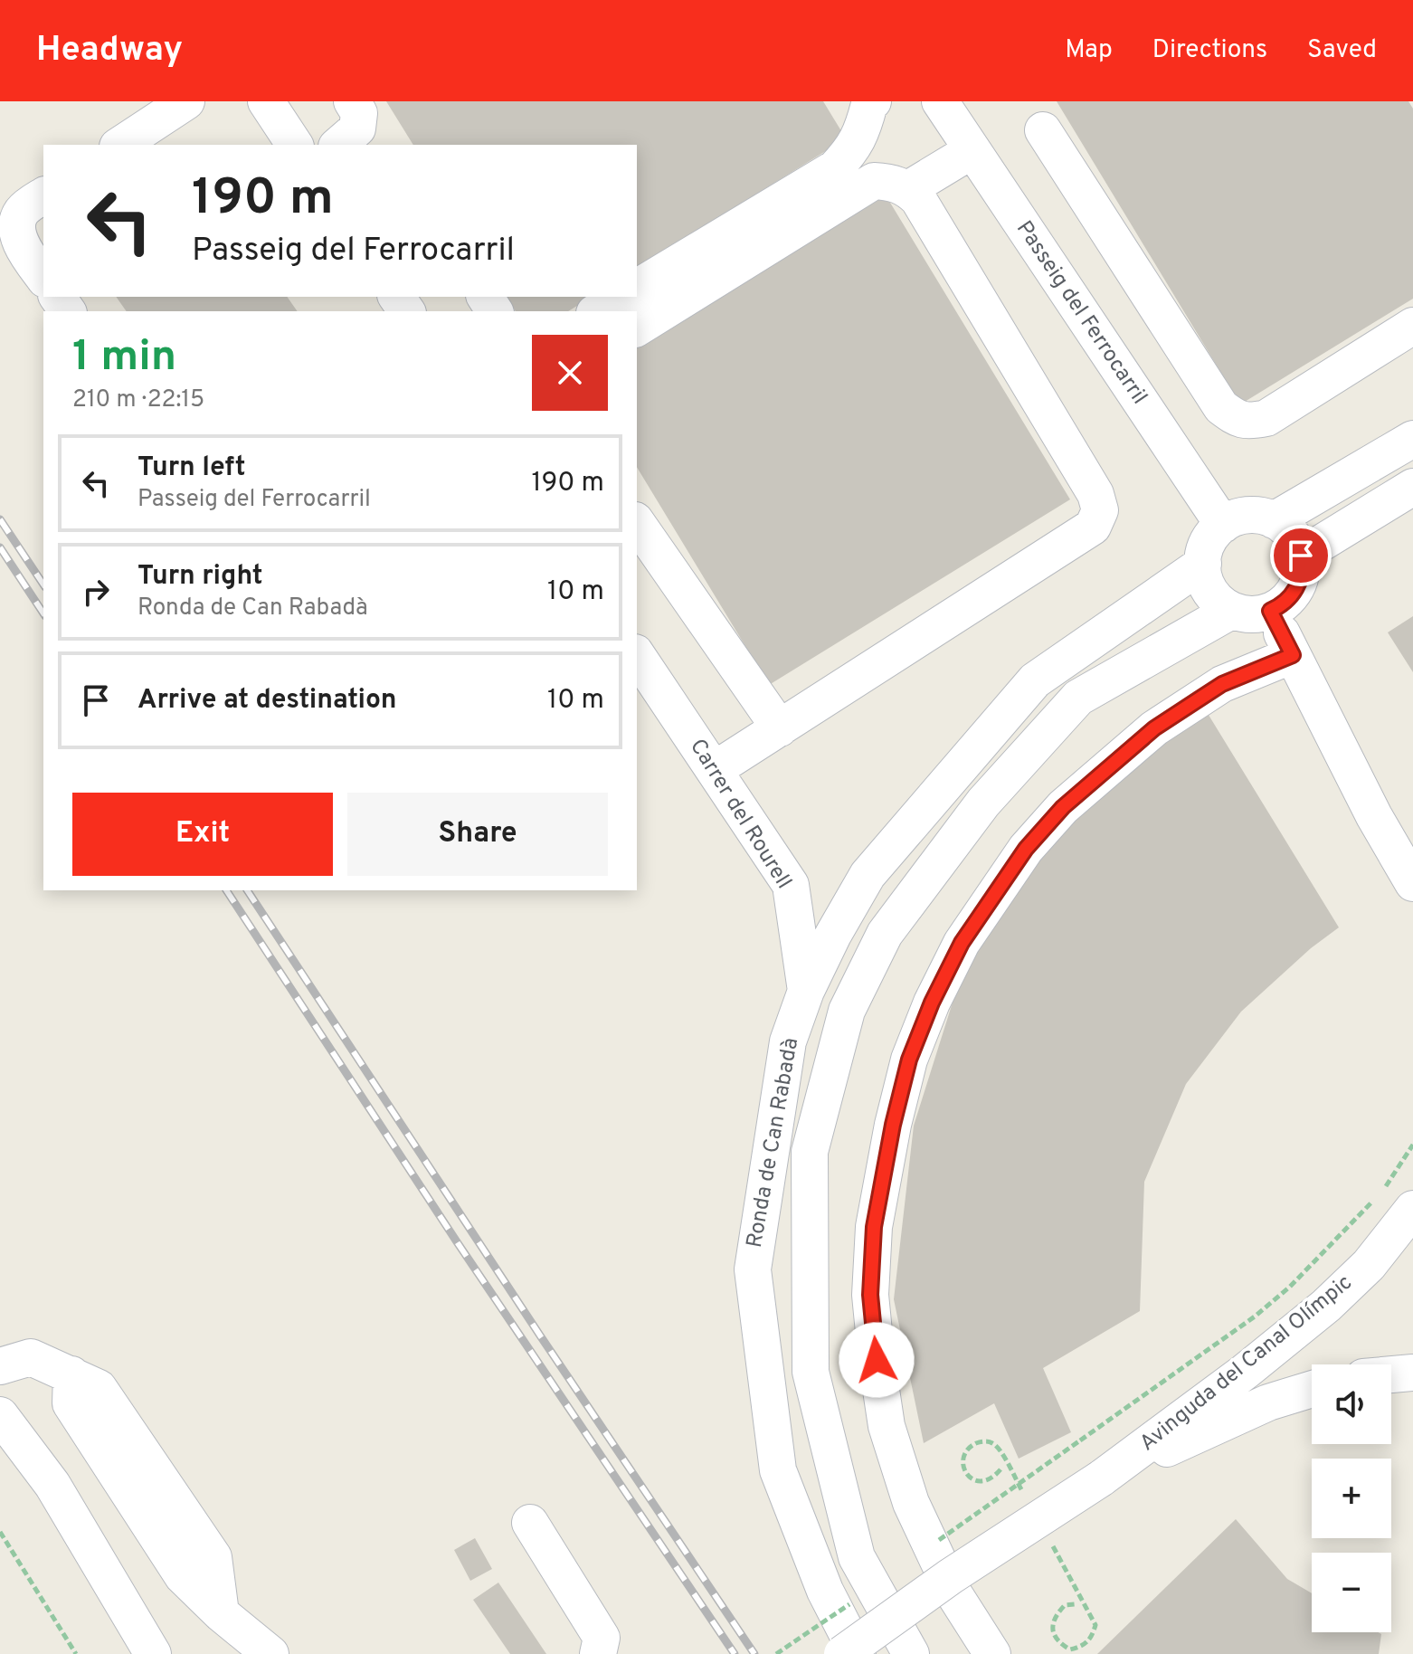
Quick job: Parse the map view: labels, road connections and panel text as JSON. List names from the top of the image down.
{
  "streets": {
    "street": [
      "Passeig del Ferrocarril",
      "Carrer del Rourell",
      "Ronda de Can Rabadà",
      "Avinguda del Canal Olímpic"
    ]
  },
  "crossings": [
    ["Passeig del Ferrocarril", "Ronda de Can Rabadà"],
    ["Carrer del Rourell", "Ronda de Can Rabadà"]
  ],
  "page": {
    "header": "Headway",
    "nav": ["Map", "Directions", "Saved"],
    "turn": ["190 m", "Passeig del Ferrocarril"],
    "heading": ["1 min", "210 m · 22:15"],
    "list": [
      {
        "name": "Turn left",
        "note": "Passeig del Ferrocarril",
        "value": "190 m"
      },
      {
        "name": "Turn right",
        "note": "Ronda de Can Rabadà",
        "value": "10 m"
      },
      {
        "name": "Arrive at destination",
        "value": "10 m"
      }
    ],
    "buttons": ["Exit", "Share"],
    "map_buttons": ["+", "−"]
  }
}
